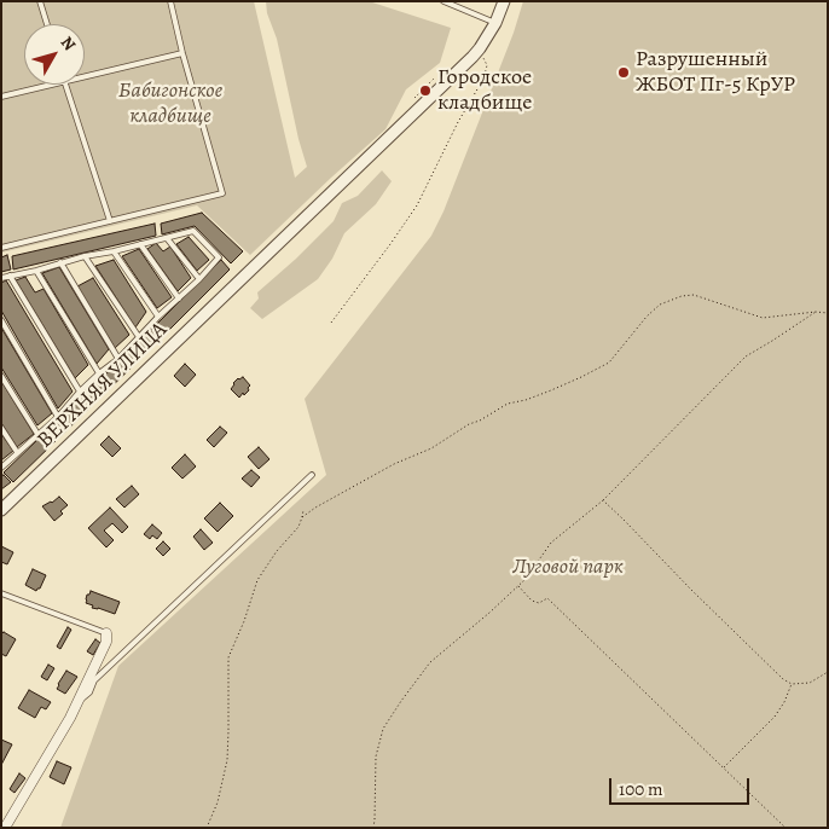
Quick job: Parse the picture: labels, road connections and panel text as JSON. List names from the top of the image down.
{
  "streets": {
    "street": ["ВЕРХНЯЯ УЛИЦА"]
  },
  "parks": ["Бабигонское кладбище", "Луговой парк"],
  "places": ["Разрушенный ЖБОТ Пг-5 КрУР", "Городское кладбище"],
  "scale_bar": "100 m",
  "north": "top right"
}
